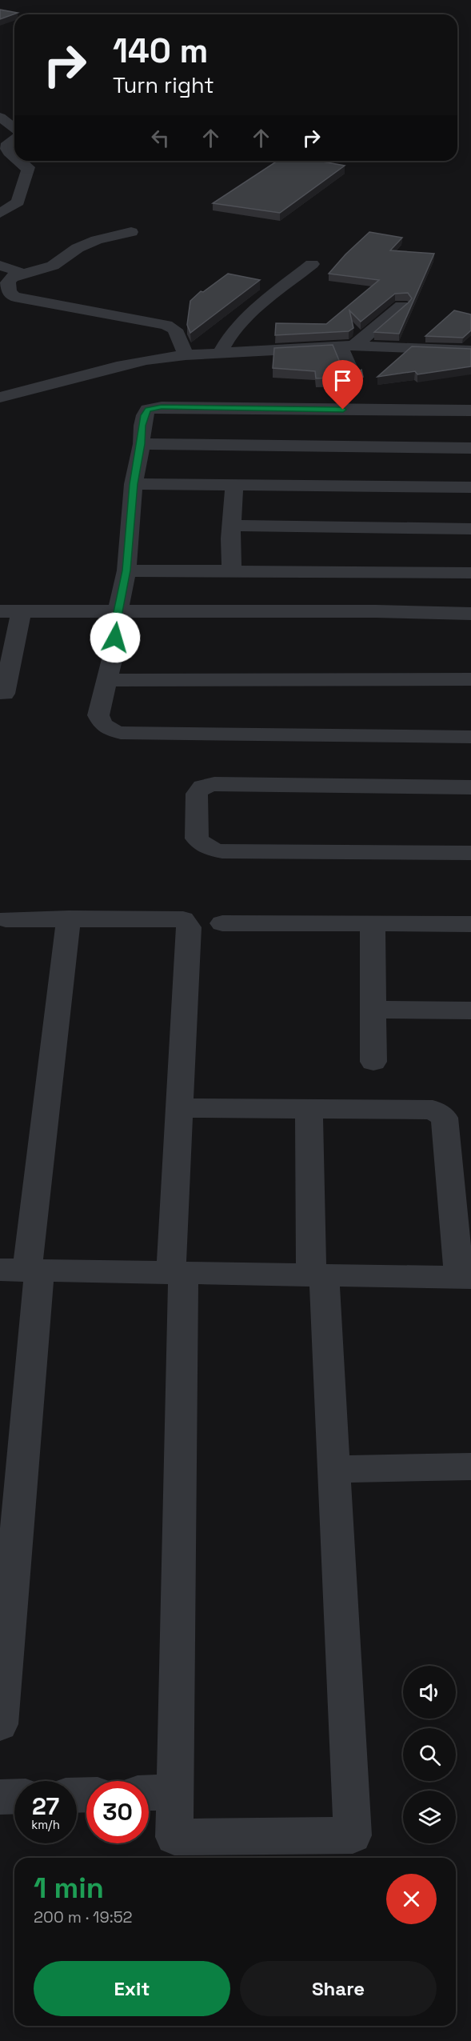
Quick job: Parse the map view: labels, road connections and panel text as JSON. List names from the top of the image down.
{
  "page": {
    "turn": ["140 m", "Turn right"],
    "speed": "27 km/h",
    "limit": "30",
    "heading": ["1 min", "200 m · 19:52"],
    "buttons": ["Exit", "Share"]
  }
}
